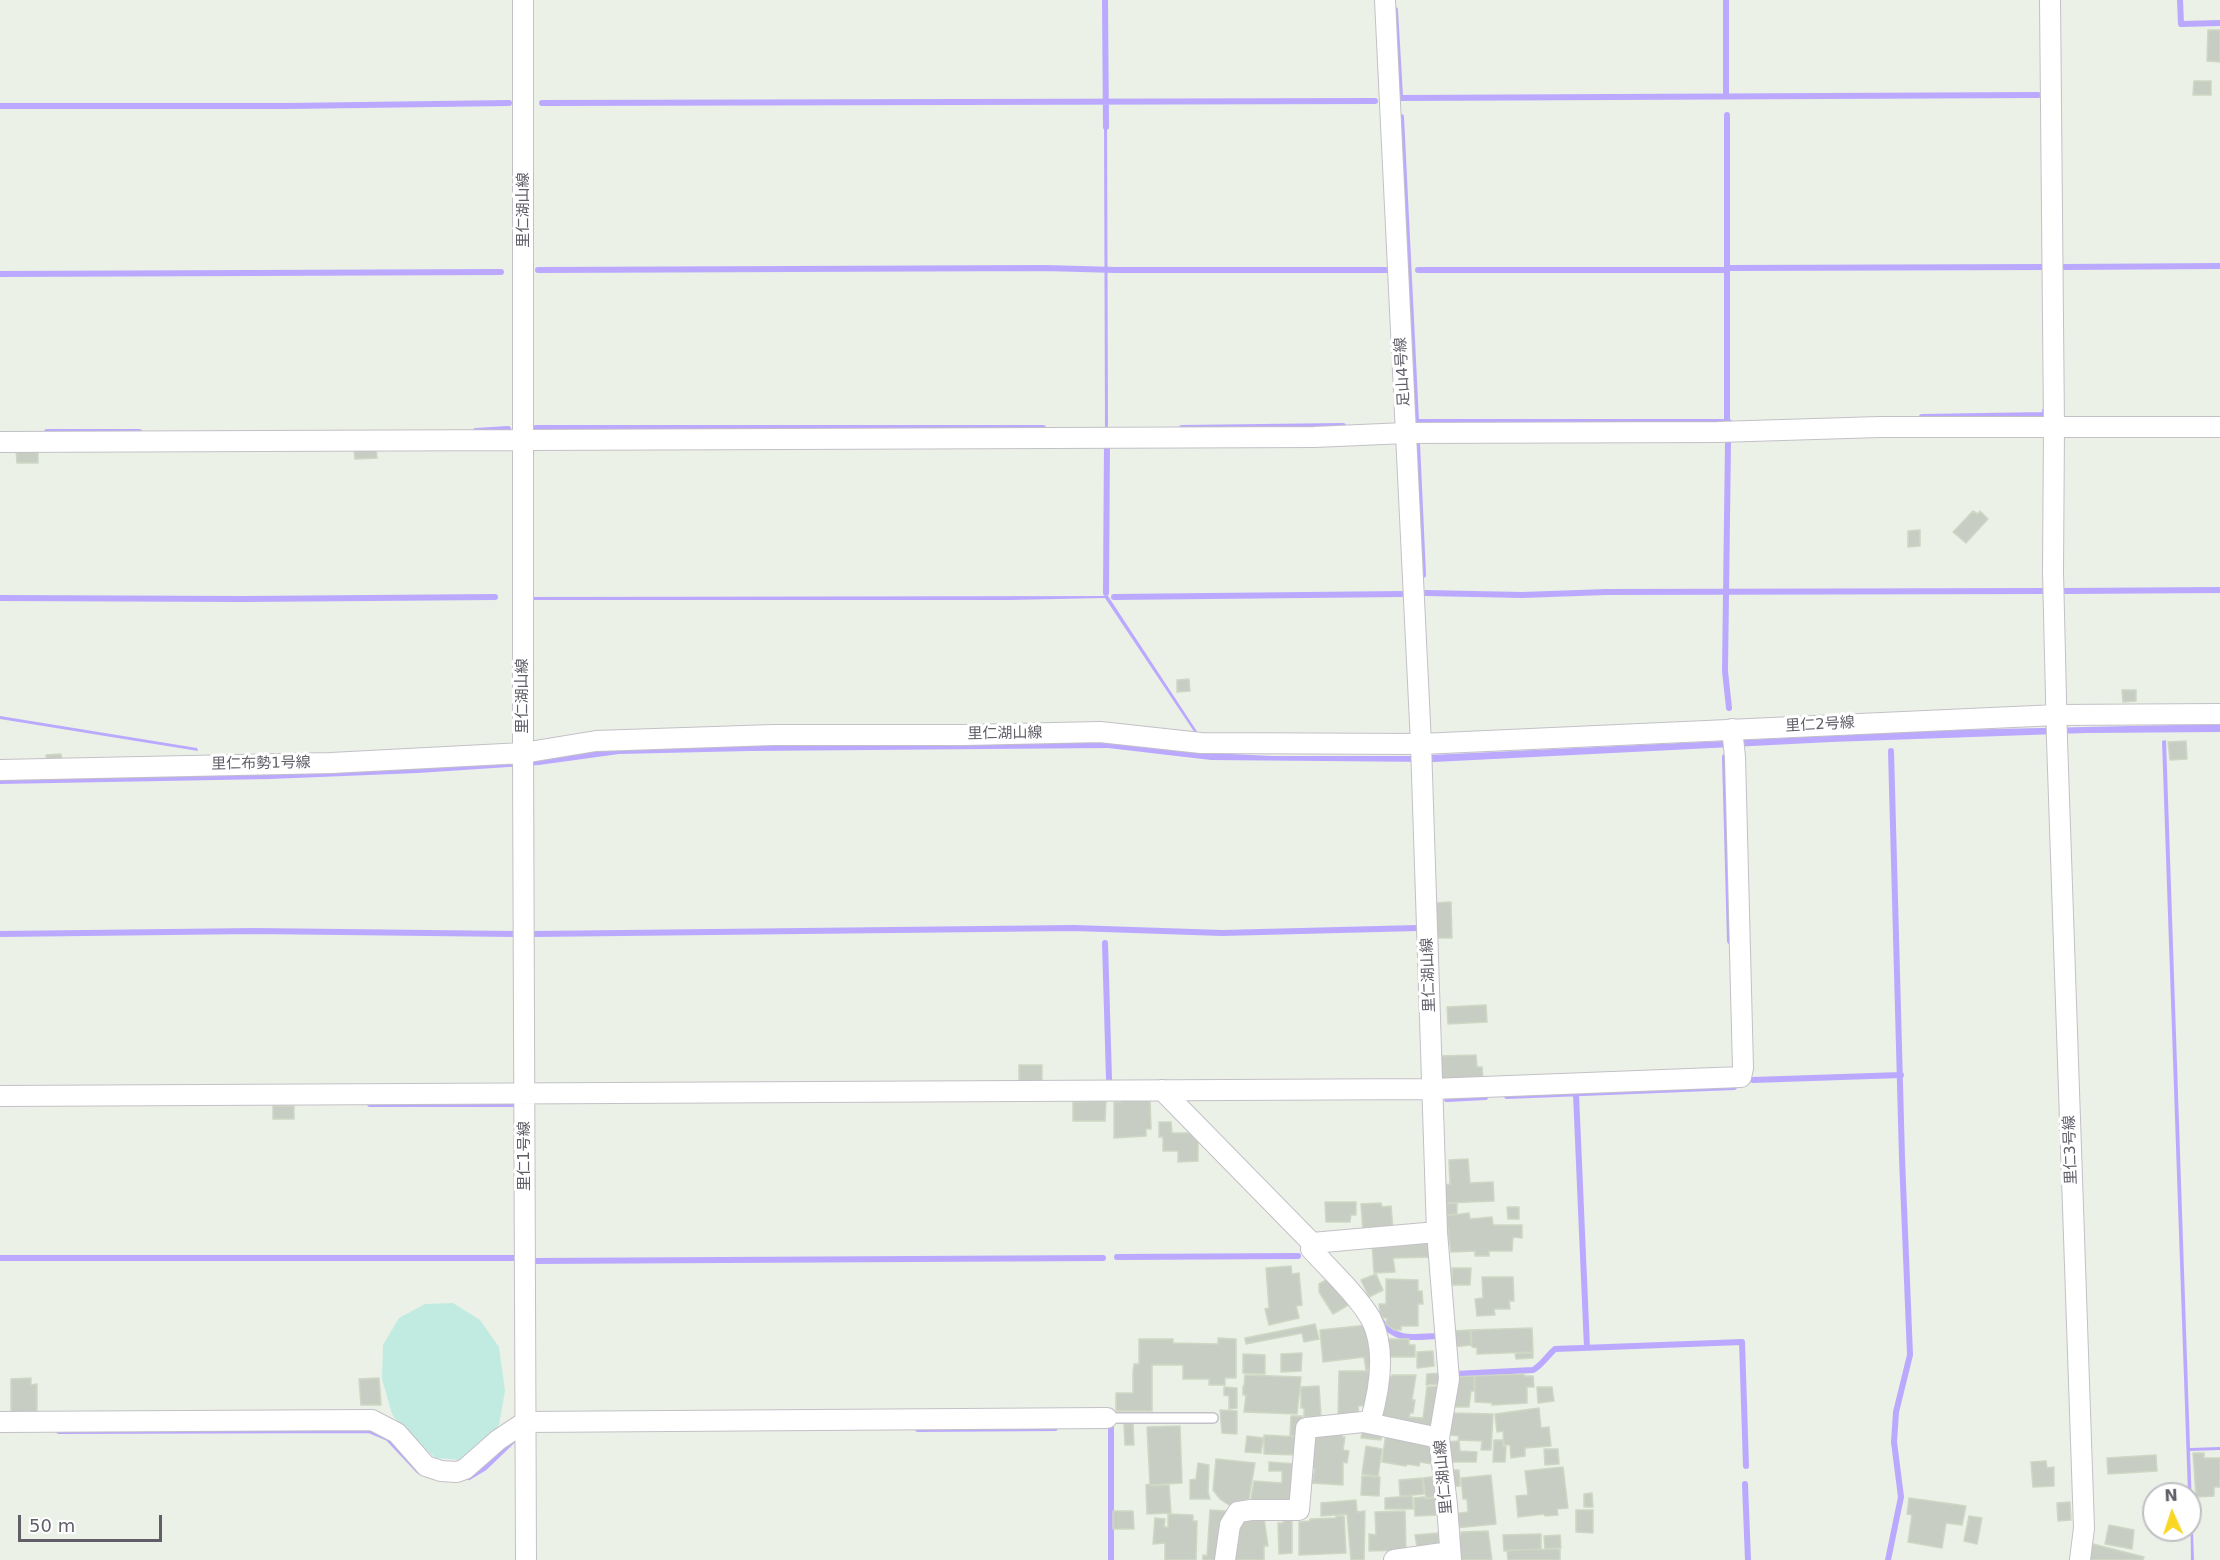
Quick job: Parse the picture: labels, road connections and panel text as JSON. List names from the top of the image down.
{
  "streets": {
    "street": [
      "里仁湖山線",
      "足山4号線",
      "里仁2号線",
      "里仁布勢1号線",
      "里仁3号線",
      "里仁1号線"
    ]
  },
  "crossings": [
    ["里仁湖山線", "足山4号線"],
    ["里仁湖山線", "里仁2号線"],
    ["里仁湖山線", "里仁布勢1号線"],
    ["里仁湖山線", "里仁1号線"],
    ["足山4号線", "里仁2号線"],
    ["里仁2号線", "里仁3号線"],
    ["里仁布勢1号線", "里仁1号線"]
  ],
  "scale_bar": "50 m",
  "north": "top"
}
